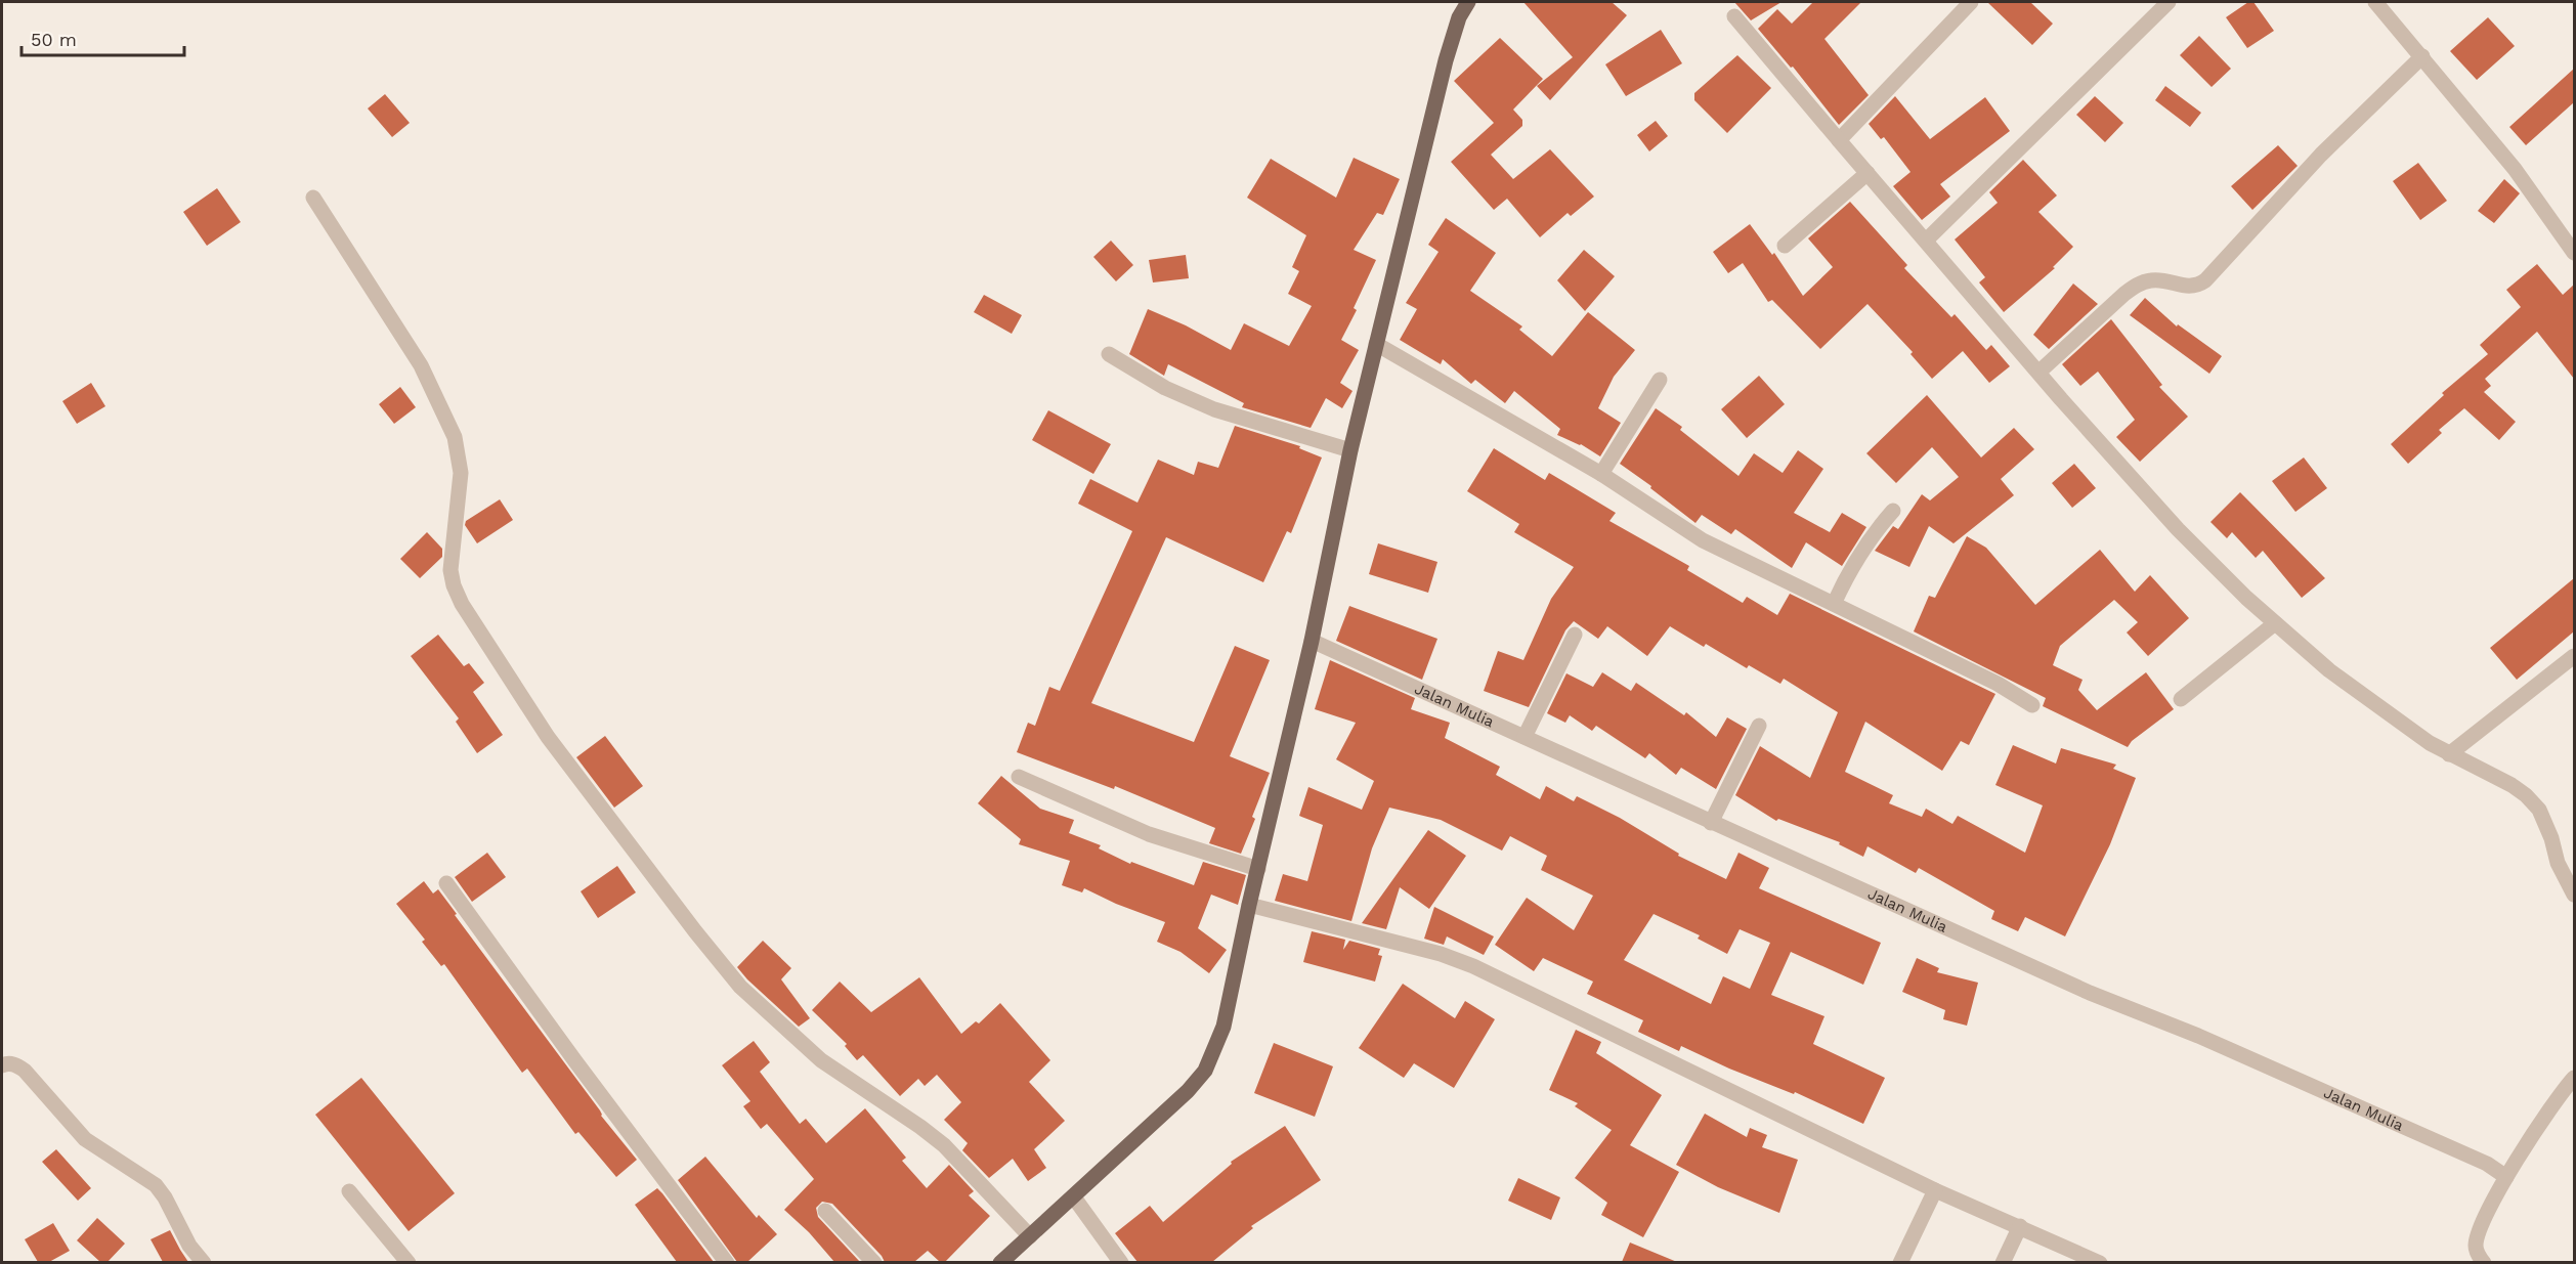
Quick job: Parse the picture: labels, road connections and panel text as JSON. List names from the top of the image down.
{
  "streets": {
    "street": ["Jalan Mulia"]
  },
  "scale_bar": "50 m"
}
